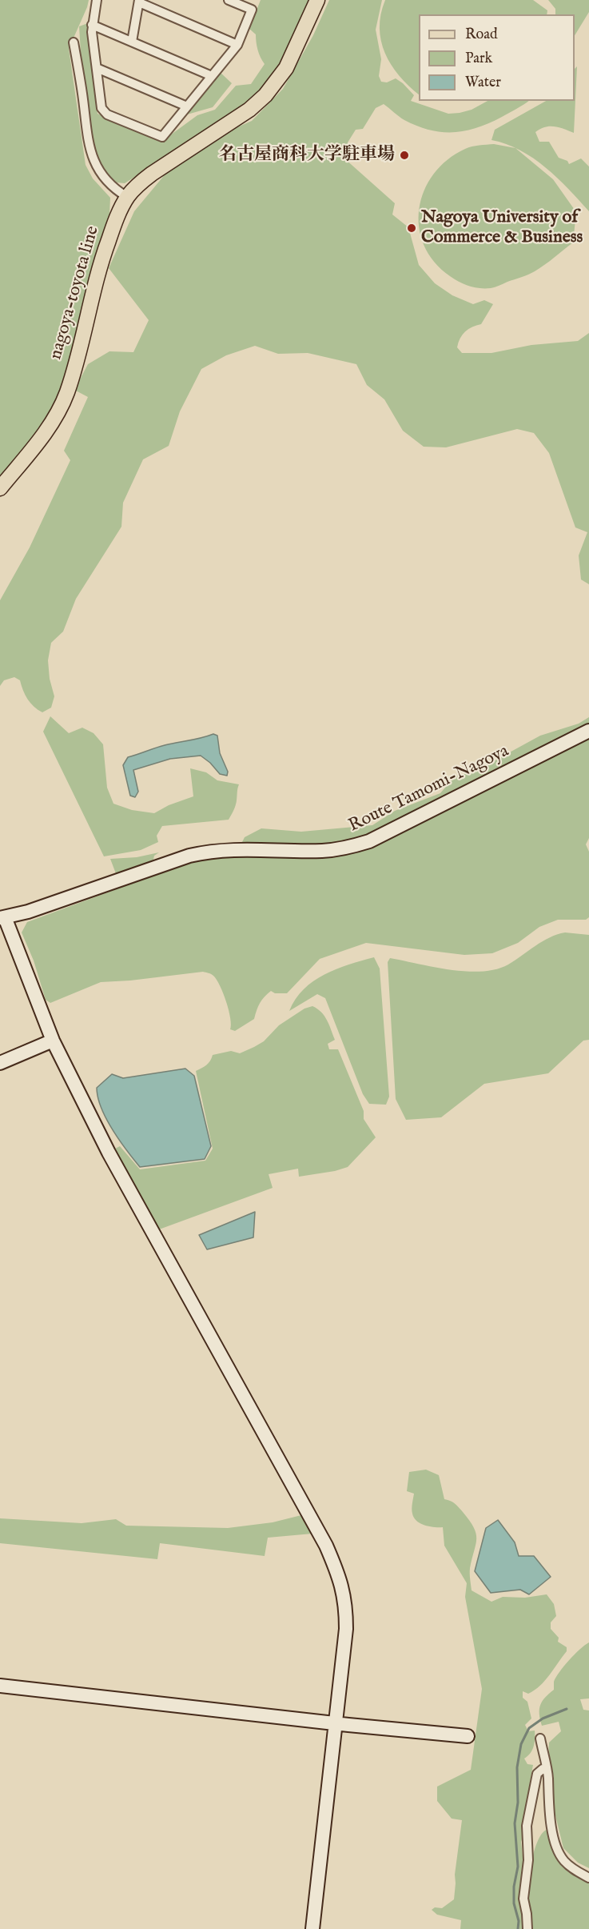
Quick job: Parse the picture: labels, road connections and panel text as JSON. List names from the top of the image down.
{
  "streets": {
    "main road": ["nagoya-toyota line"],
    "street": ["Route Tamomi-Nagoya"]
  },
  "places": ["名古屋商科大学駐車場", "Nagoya University of Commerce & Business"],
  "legend": ["Road", "Park", "Water"]
}
